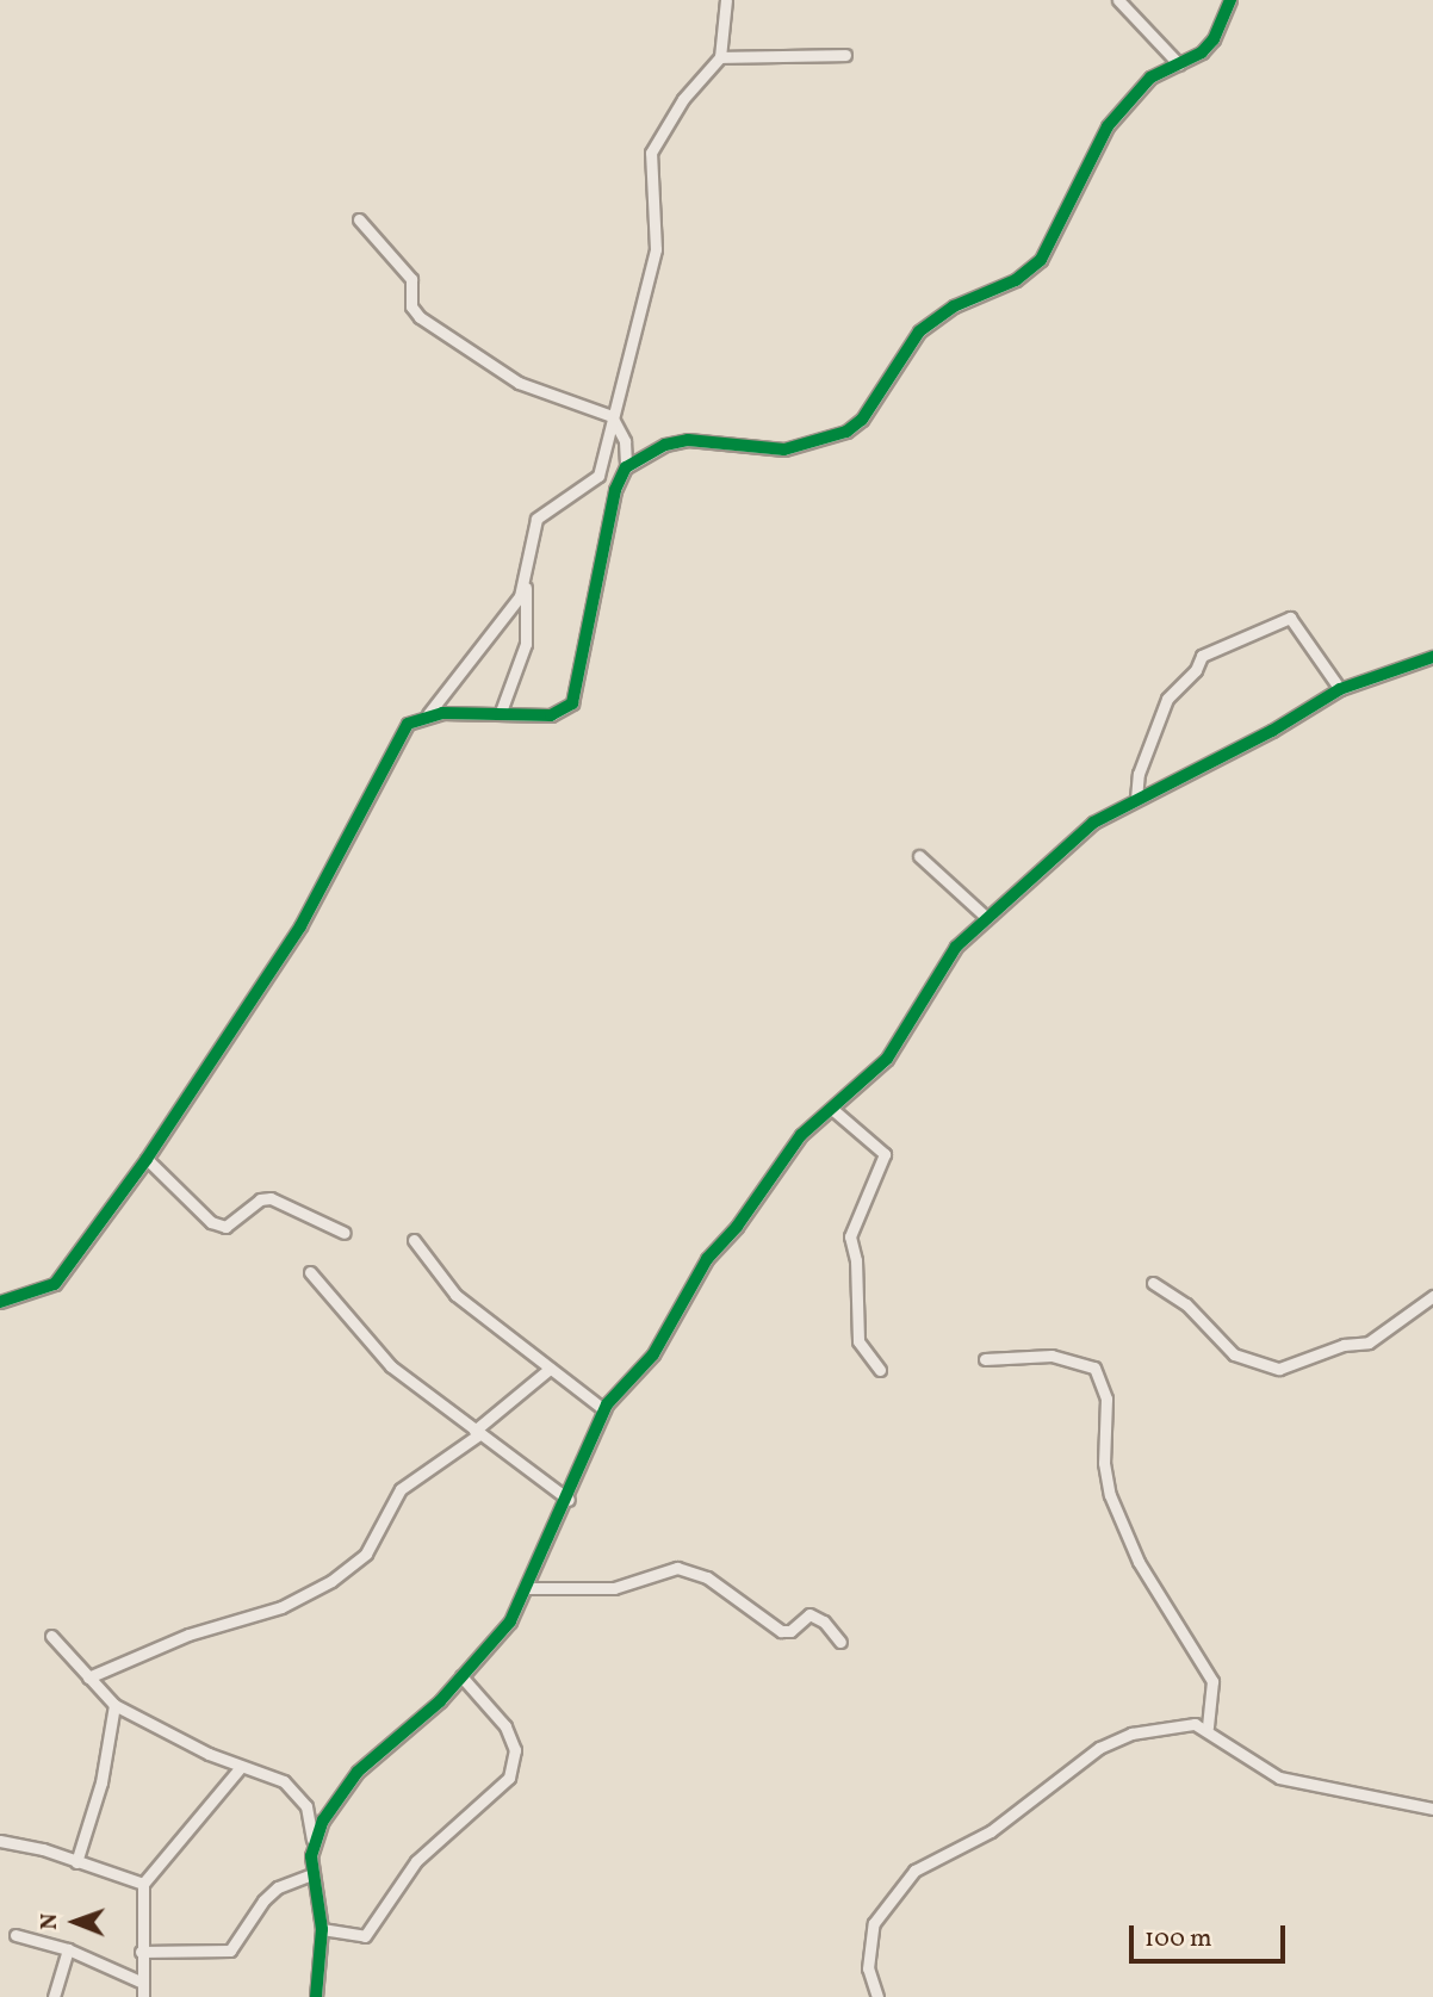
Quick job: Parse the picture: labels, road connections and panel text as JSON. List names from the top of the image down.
{
  "scale_bar": "100 m",
  "north": "left"
}
